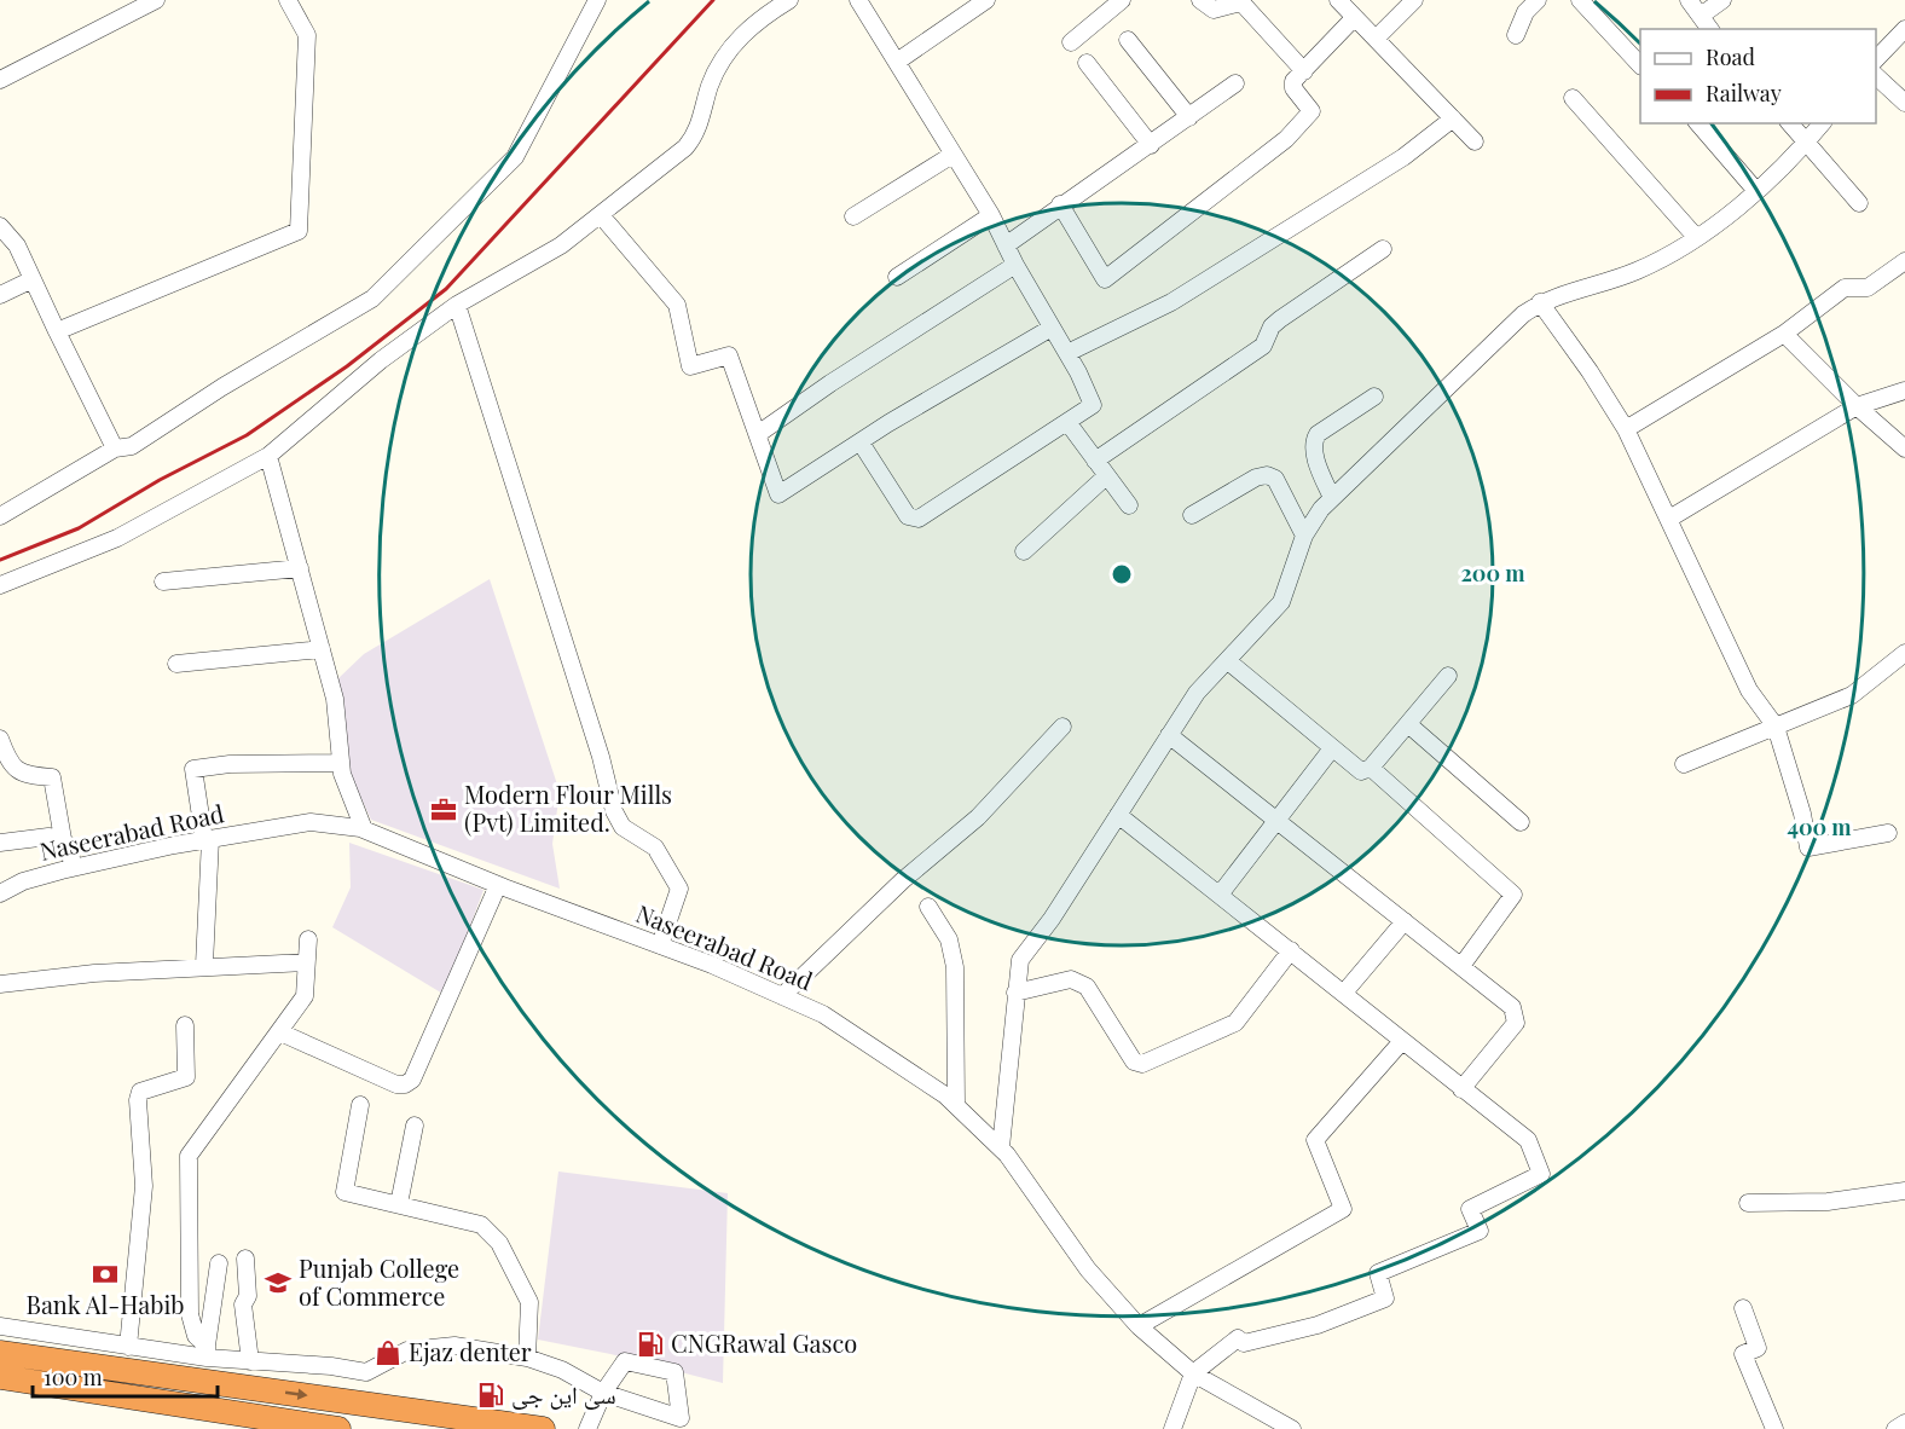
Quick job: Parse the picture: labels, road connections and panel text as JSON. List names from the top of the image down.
{
  "streets": {
    "street": ["Naseerabad Road"]
  },
  "places": {
    "office": ["Modern Flour Mills (Pvt) Limited."],
    "bank": ["Bank Al-Habib"],
    "school or university": ["Punjab College of Commerce"],
    "fuel station": ["CNGRawal Gasco", "سی این جی"],
    "shop": ["Ejaz denter"]
  },
  "legend": ["Road", "Railway"],
  "scale_bar": "100 m",
  "rings": ["200 m", "400 m"]
}
